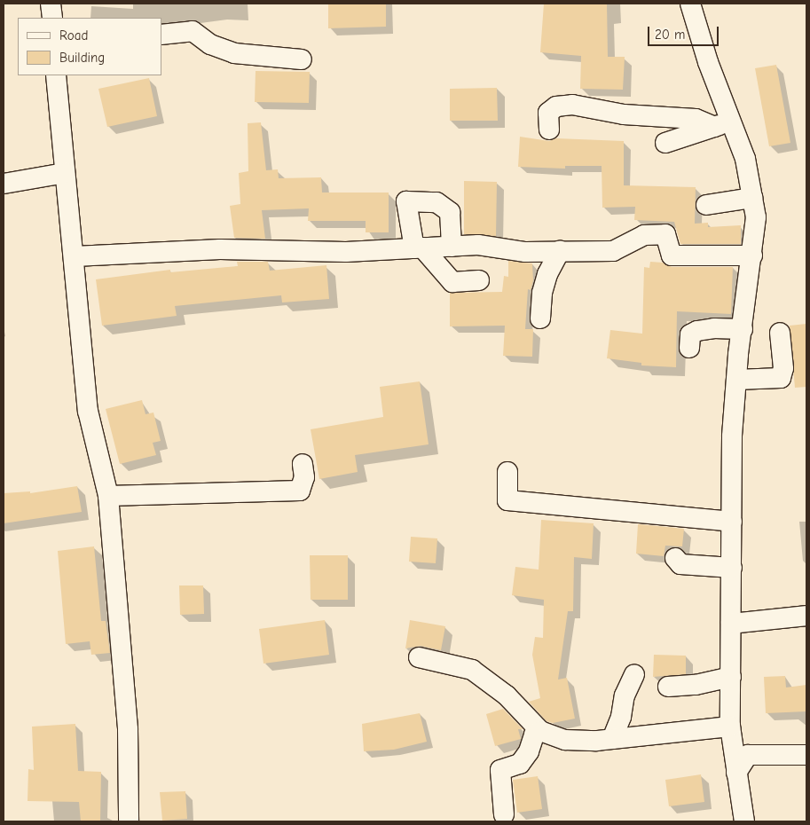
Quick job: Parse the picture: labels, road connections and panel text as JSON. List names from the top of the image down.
{
  "legend": ["Road", "Building"],
  "scale_bar": "20 m"
}
